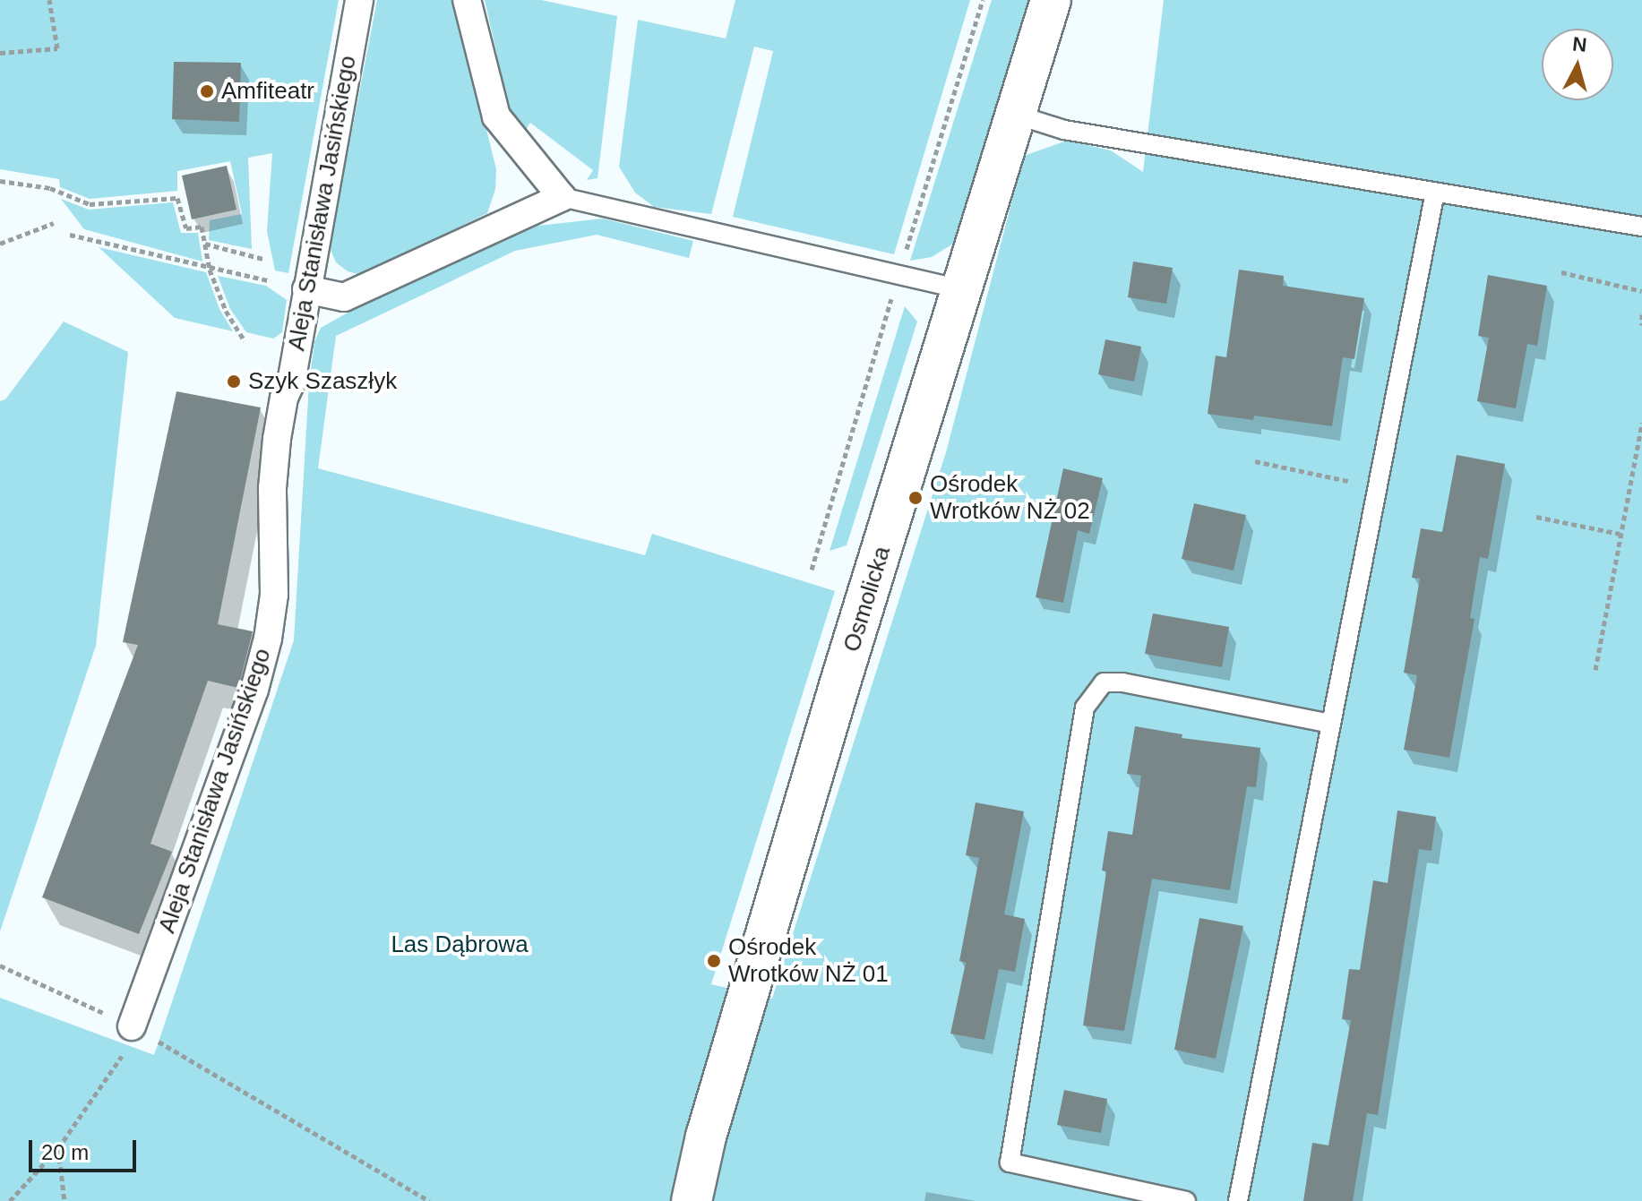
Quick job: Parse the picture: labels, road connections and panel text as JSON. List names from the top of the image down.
{
  "streets": {
    "street": ["Aleja Stanisława Jasińskiego", "Osmolicka"]
  },
  "parks": ["Las Dąbrowa"],
  "places": [
    "Amfiteatr",
    "Szyk Szaszłyk",
    "Ośrodek Wrotków NŻ 02",
    "Ośrodek Wrotków NŻ 01"
  ],
  "scale_bar": "20 m",
  "north": "top"
}
